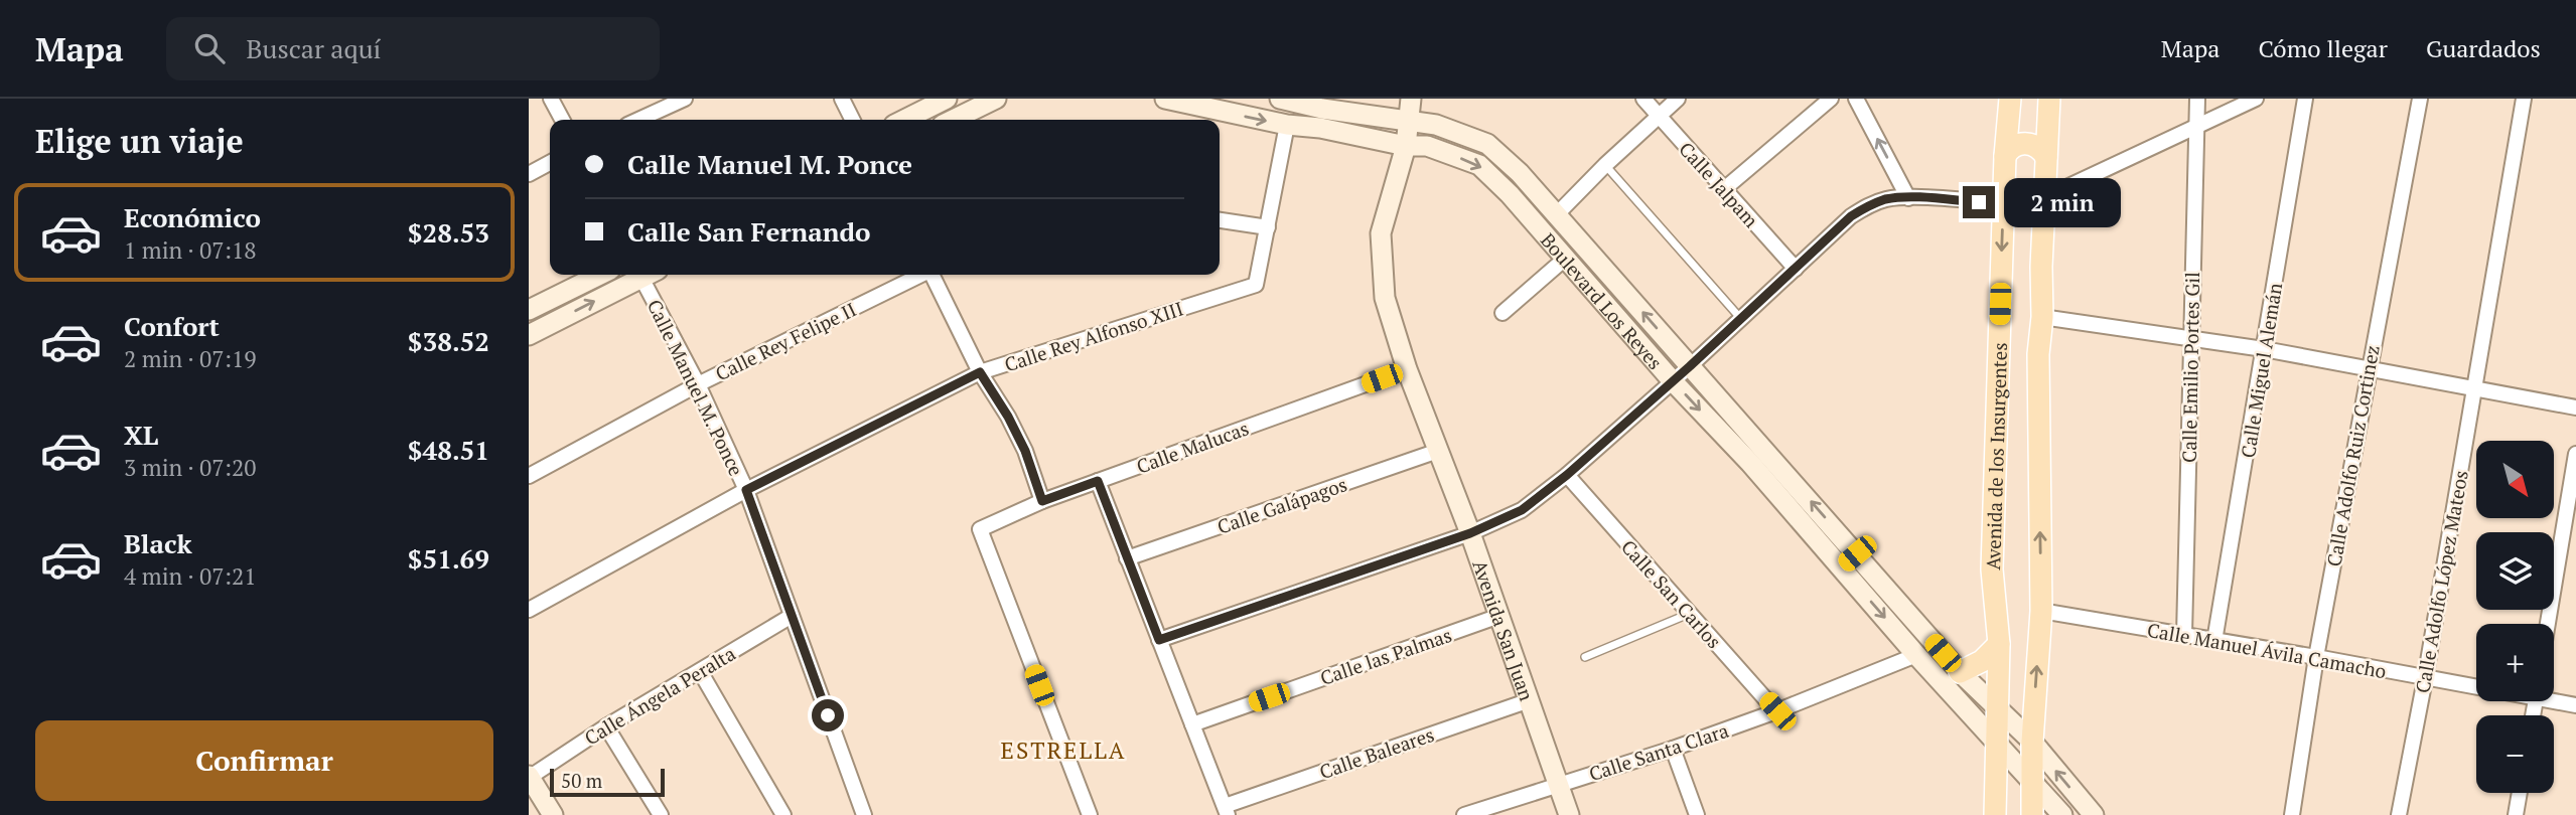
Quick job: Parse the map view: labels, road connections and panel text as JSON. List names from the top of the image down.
{
  "streets": {
    "main road": ["Boulevard Los Reyes", "Avenida de los Insurgentes", "Avenida San Juan"],
    "street": [
      "Calle Jalpam",
      "Calle Rey Alfonso XIII",
      "Calle Rey Felipe II",
      "Calle Emilio Portes Gil",
      "Calle Miguel Alemán",
      "Calle Manuel M. Ponce",
      "Calle Malucas",
      "Calle Adolfo Ruiz Cortinez",
      "Calle Galápagos",
      "Calle Adolfo López Mateos",
      "Calle San Carlos",
      "Calle Manuel Ávila Camacho",
      "Calle las Palmas",
      "Calle Ángela Peralta",
      "Calle Santa Clara",
      "Calle Baleares"
    ]
  },
  "crossings": [
    ["Boulevard Los Reyes", "Calle Rey Alfonso XIII"],
    ["Boulevard Los Reyes", "Avenida de los Insurgentes"],
    ["Boulevard Los Reyes", "Avenida San Juan"],
    ["Boulevard Los Reyes", "Calle Santa Clara"],
    ["Calle Rey Alfonso XIII", "Calle Manuel M. Ponce"],
    ["Calle Rey Felipe II", "Calle Manuel M. Ponce"],
    ["Calle Emilio Portes Gil", "Calle Manuel Ávila Camacho"],
    ["Calle Miguel Alemán", "Calle Manuel Ávila Camacho"],
    ["Calle Manuel M. Ponce", "Calle Ángela Peralta"],
    ["Calle Malucas", "Avenida San Juan"],
    ["Calle Adolfo Ruiz Cortinez", "Calle Manuel Ávila Camacho"],
    ["Calle Galápagos", "Avenida San Juan"],
    ["Calle Adolfo López Mateos", "Calle Manuel Ávila Camacho"],
    ["Calle San Carlos", "Calle Santa Clara"],
    ["Avenida San Juan", "Calle las Palmas"],
    ["Avenida San Juan", "Calle Santa Clara"],
    ["Avenida San Juan", "Calle Baleares"]
  ],
  "districts": ["ESTRELLA"],
  "scale_bar": "50 m",
  "north": "bottom right",
  "page": {
    "header": "Mapa",
    "search": "Buscar aquí",
    "nav": ["Mapa", "Cómo llegar", "Guardados"],
    "heading": "Elige un viaje",
    "banner": ["Calle Manuel M. Ponce", "Calle San Fernando"],
    "bubble": "2 min",
    "list": [
      {
        "name": "Económico",
        "note": "1 min · 07:18",
        "value": "$28.53"
      },
      {
        "name": "Confort",
        "note": "2 min · 07:19",
        "value": "$38.52"
      },
      {
        "name": "XL",
        "note": "3 min · 07:20",
        "value": "$48.51"
      },
      {
        "name": "Black",
        "note": "4 min · 07:21",
        "value": "$51.69"
      }
    ],
    "map_buttons": ["+", "−"],
    "buttons": "Confirmar",
    "scale": "50 m"
  }
}
